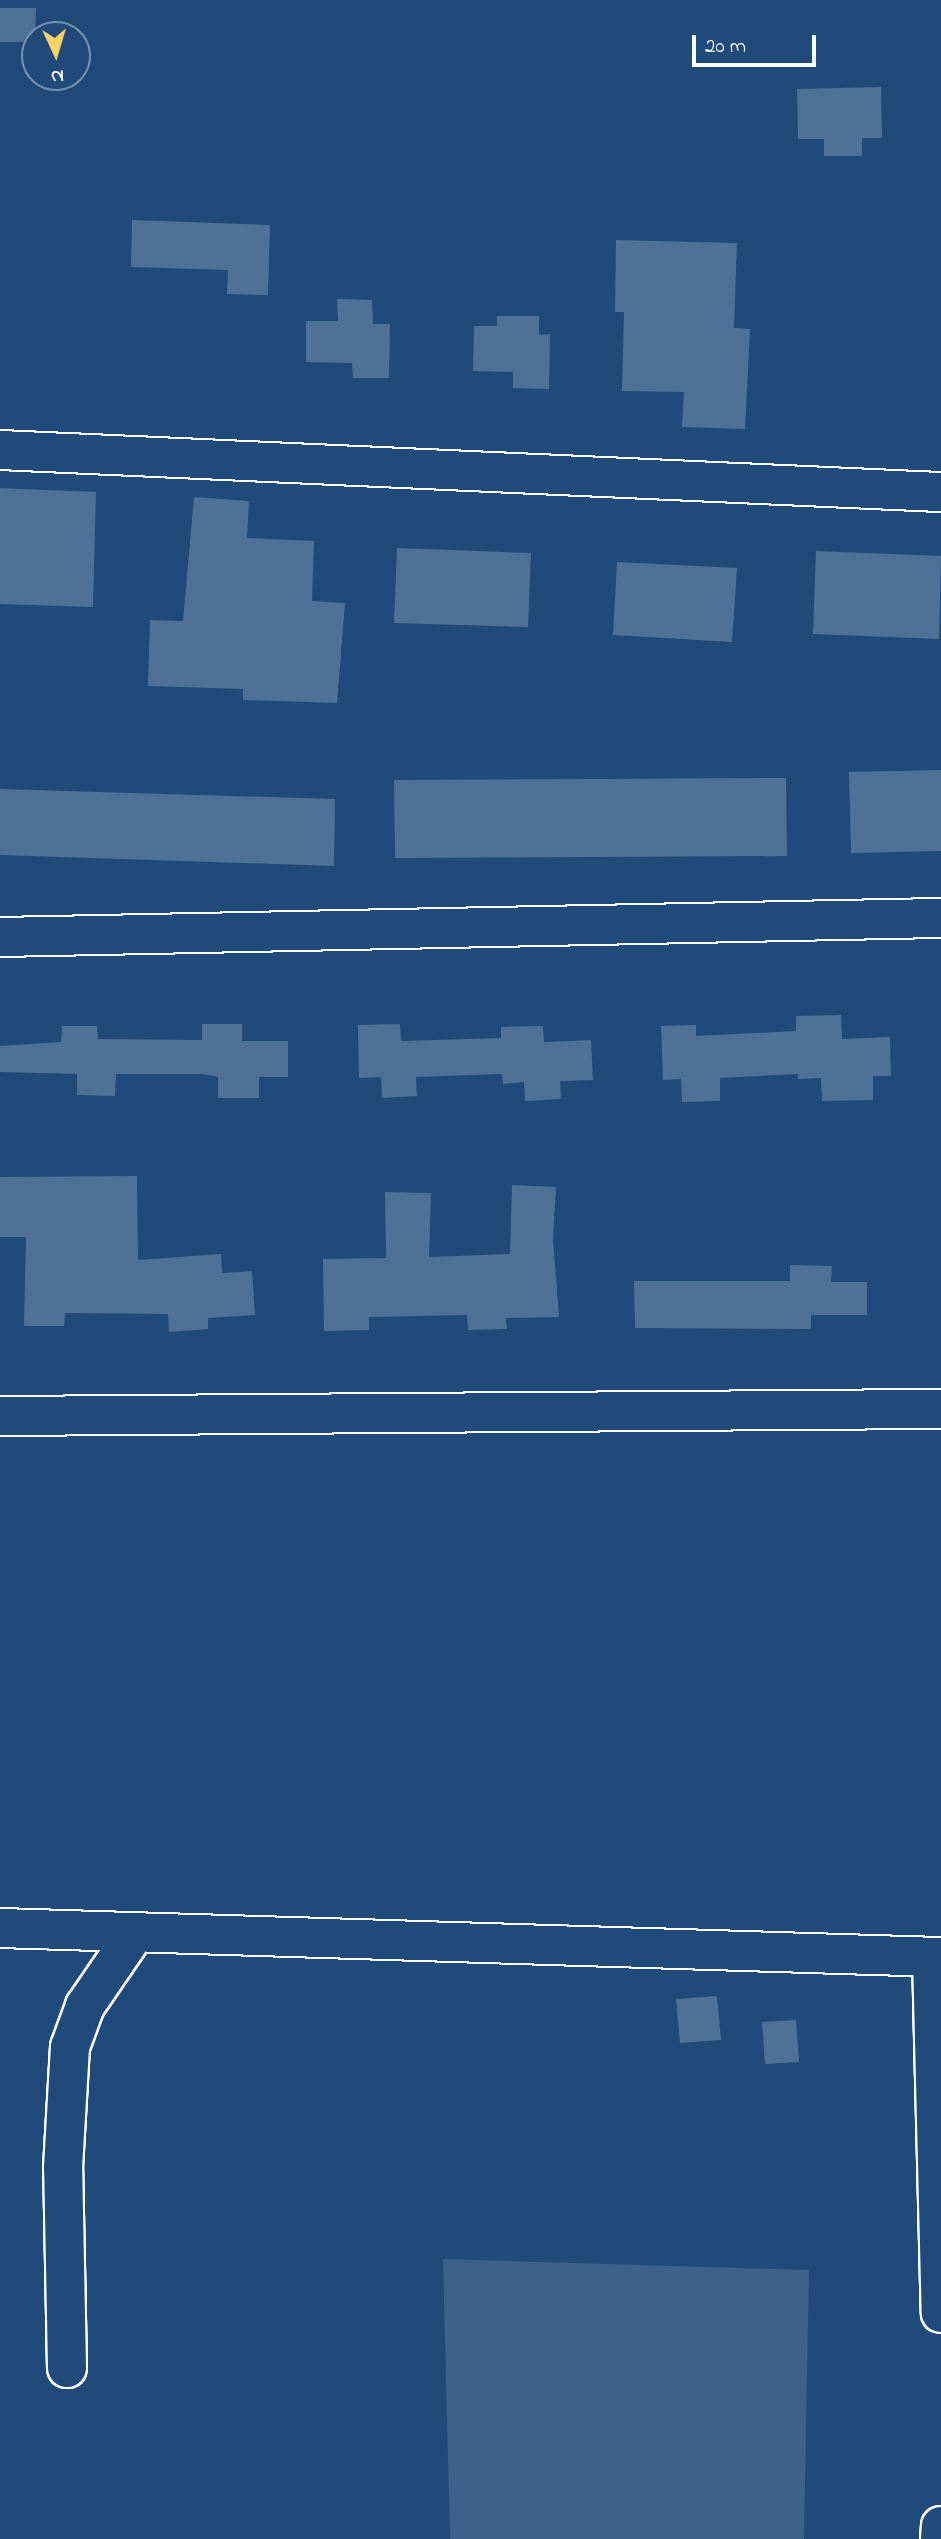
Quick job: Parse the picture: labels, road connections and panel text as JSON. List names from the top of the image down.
{
  "scale_bar": "20 m",
  "north": "bottom"
}
